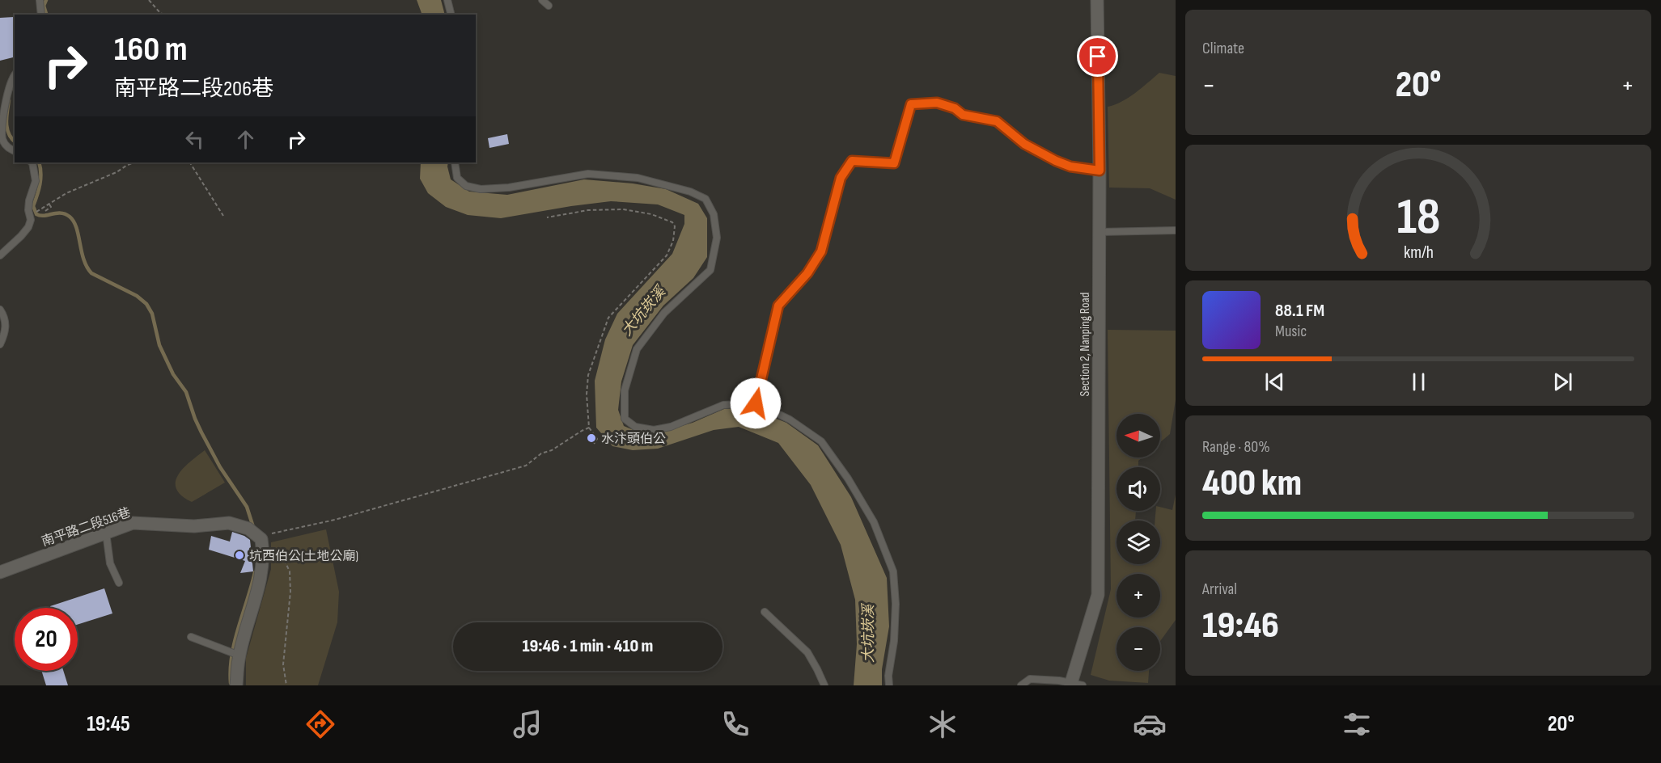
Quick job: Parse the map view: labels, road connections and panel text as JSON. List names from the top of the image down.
{
  "streets": {
    "street": ["Section 2, Nanping Road", "南平路二段516巷"]
  },
  "water": ["大坑崁溪"],
  "places": ["水汴頭伯公", "坑西伯公(土地公廟)"],
  "north": "left",
  "page": {
    "tile": [
      "Climate",
      ["Range · 80%", "400 km"],
      ["Arrival", "19:46"]
    ],
    "turn": ["160 m", "南平路二段206巷"],
    "heat": ["−", "20°", "+"],
    "song": ["88.1 FM", "Music"],
    "map_buttons": ["+", "−"],
    "limit": "20",
    "trip": "19:46 · 1 min · 410 m",
    "tabs": ["19:45", "20°"],
    "gauge": ["18", "km/h"]
  }
}
